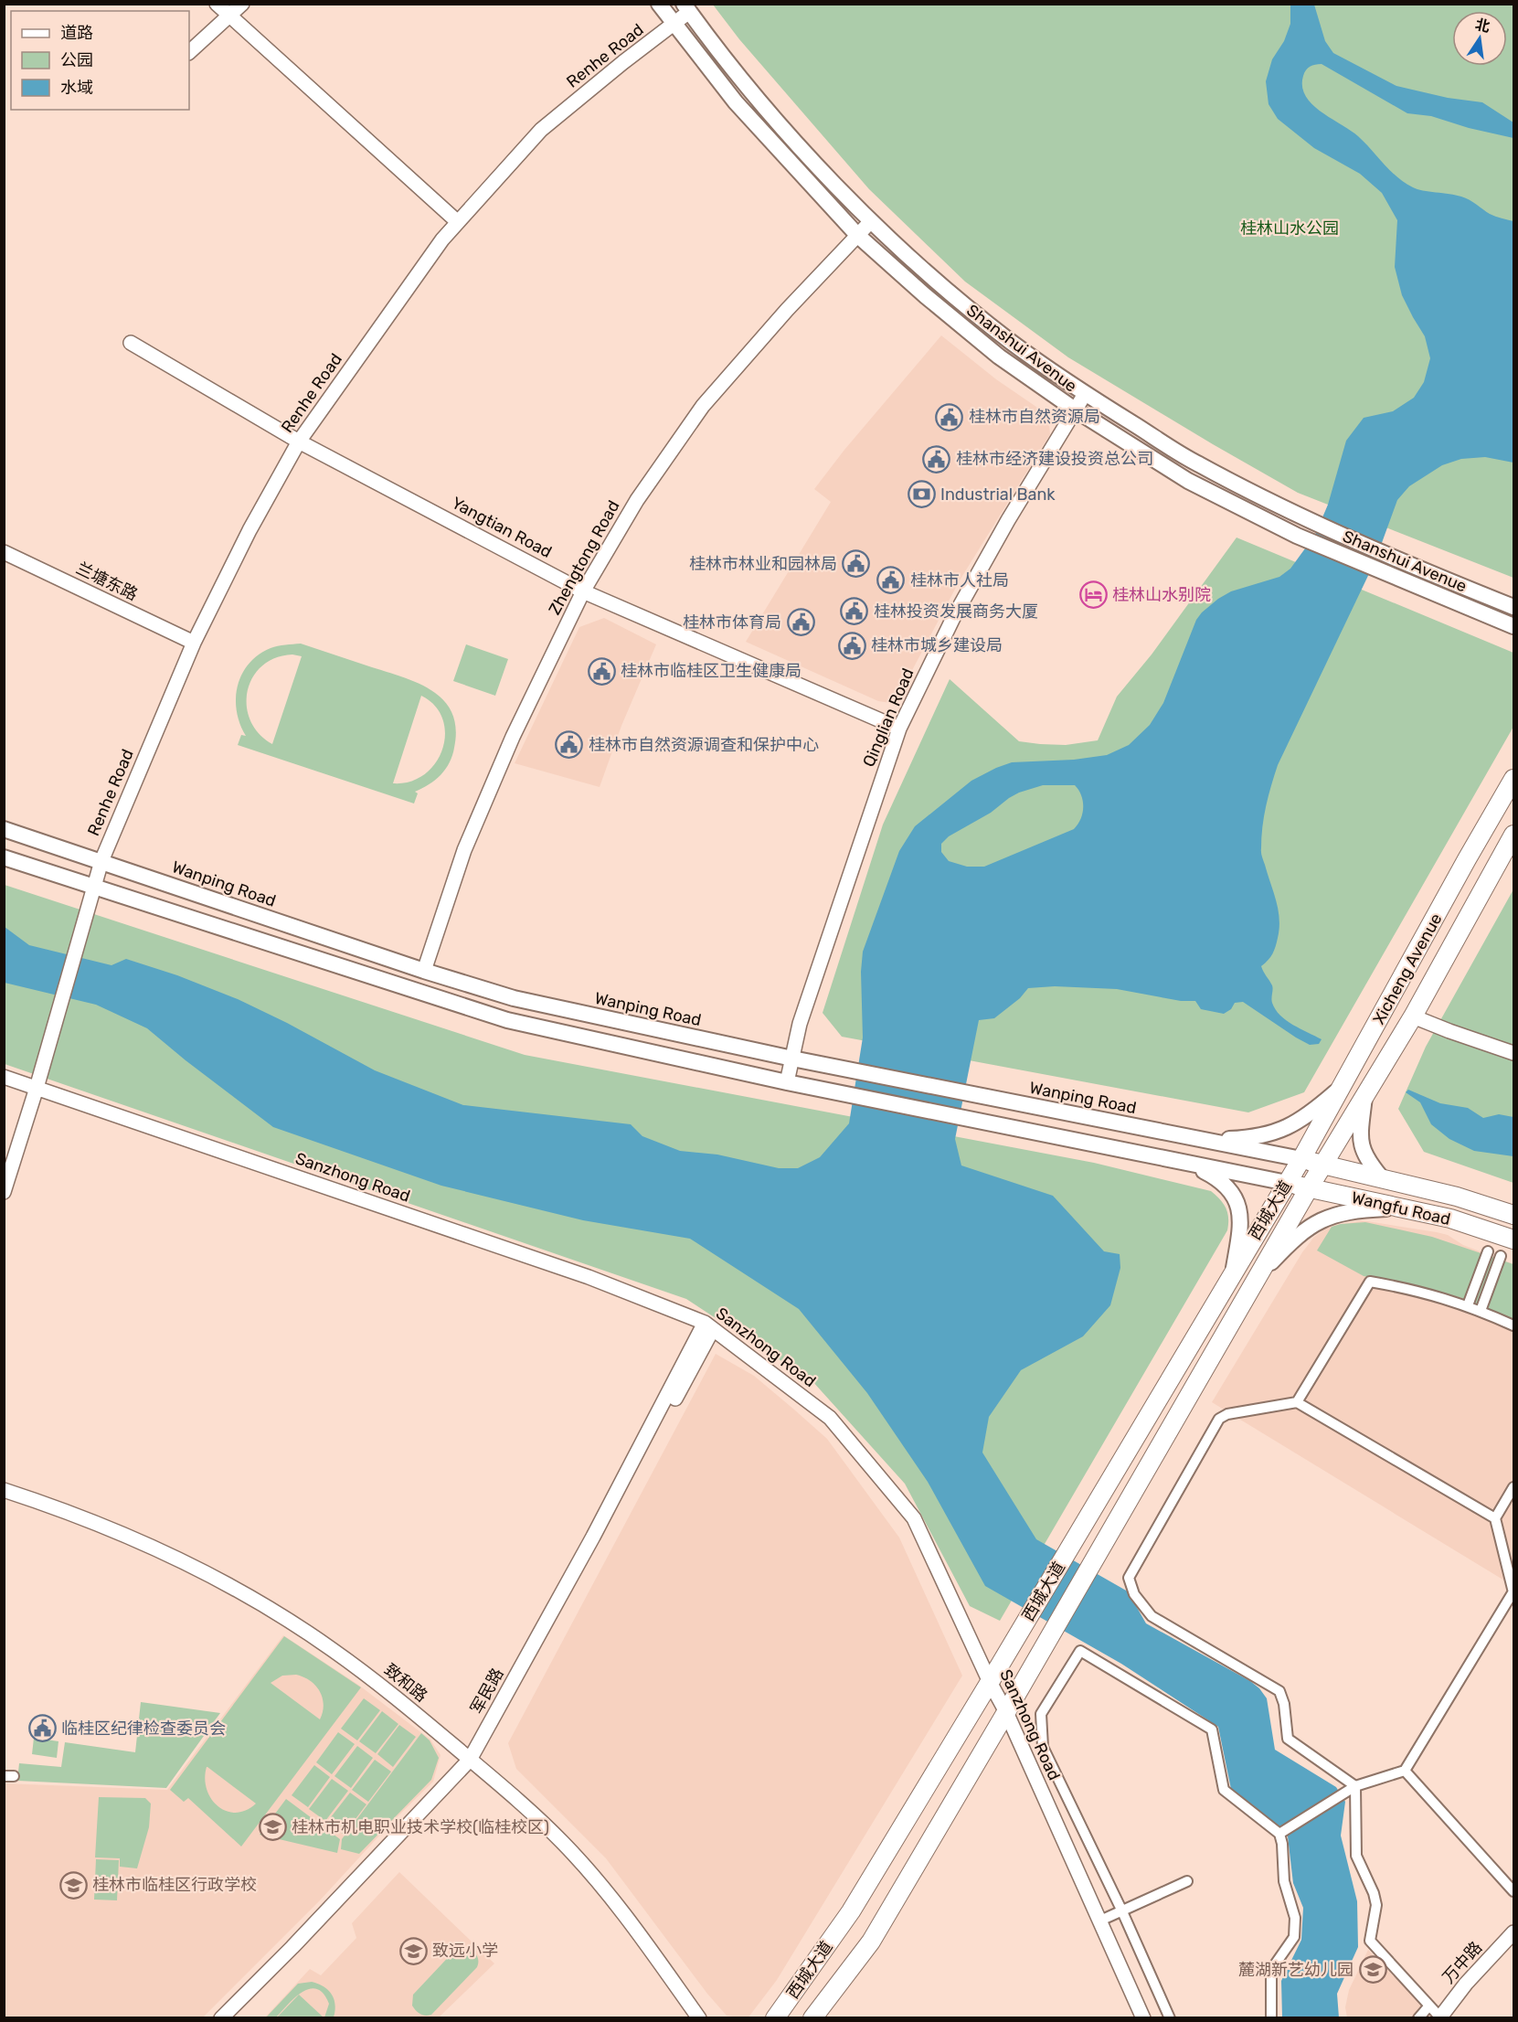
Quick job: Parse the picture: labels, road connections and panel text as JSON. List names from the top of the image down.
{
  "streets": {
    "highway": ["Xicheng Avenue", "Wangfu Road", "西城大道"],
    "main road": ["Shanshui Avenue", "Wanping Road"],
    "street": [
      "Renhe Road",
      "Yangtian Road",
      "Zhengtong Road",
      "兰塘东路",
      "Qinglian Road",
      "Sanzhong Road",
      "致和路",
      "军民路",
      "万中路"
    ]
  },
  "crossings": [
    ["Renhe Road", "Shanshui Avenue"],
    ["Renhe Road", "Yangtian Road"],
    ["Renhe Road", "兰塘东路"],
    ["Renhe Road", "Wanping Road"],
    ["Renhe Road", "Sanzhong Road"],
    ["Shanshui Avenue", "Zhengtong Road"],
    ["Shanshui Avenue", "Qinglian Road"],
    ["Yangtian Road", "Zhengtong Road"],
    ["Yangtian Road", "Qinglian Road"],
    ["Zhengtong Road", "Wanping Road"],
    ["Qinglian Road", "Wanping Road"],
    ["Wanping Road", "Xicheng Avenue"],
    ["Wanping Road", "Wangfu Road"],
    ["Wanping Road", "西城大道"],
    ["Xicheng Avenue", "Wangfu Road"],
    ["Xicheng Avenue", "西城大道"],
    ["Sanzhong Road", "西城大道"],
    ["Sanzhong Road", "军民路"],
    ["Wangfu Road", "西城大道"],
    ["致和路", "军民路"]
  ],
  "parks": ["桂林山水公园"],
  "places": {
    "public building": [
      "桂林市自然资源局",
      "桂林市经济建设投资总公司",
      "桂林市林业和园林局",
      "桂林市人社局",
      "桂林投资发展商务大厦",
      "桂林市体育局",
      "桂林市城乡建设局",
      "桂林市临桂区卫生健康局",
      "桂林市自然资源调查和保护中心",
      "临桂区纪律检查委员会"
    ],
    "bank": ["Industrial Bank"],
    "hotel": ["桂林山水别院"],
    "school or university": [
      "桂林市机电职业技术学校(临桂校区)",
      "桂林市临桂区行政学校",
      "致远小学",
      "麓湖新艺幼儿园"
    ]
  },
  "legend": ["道路", "公园", "水域"],
  "north": "top"
}
